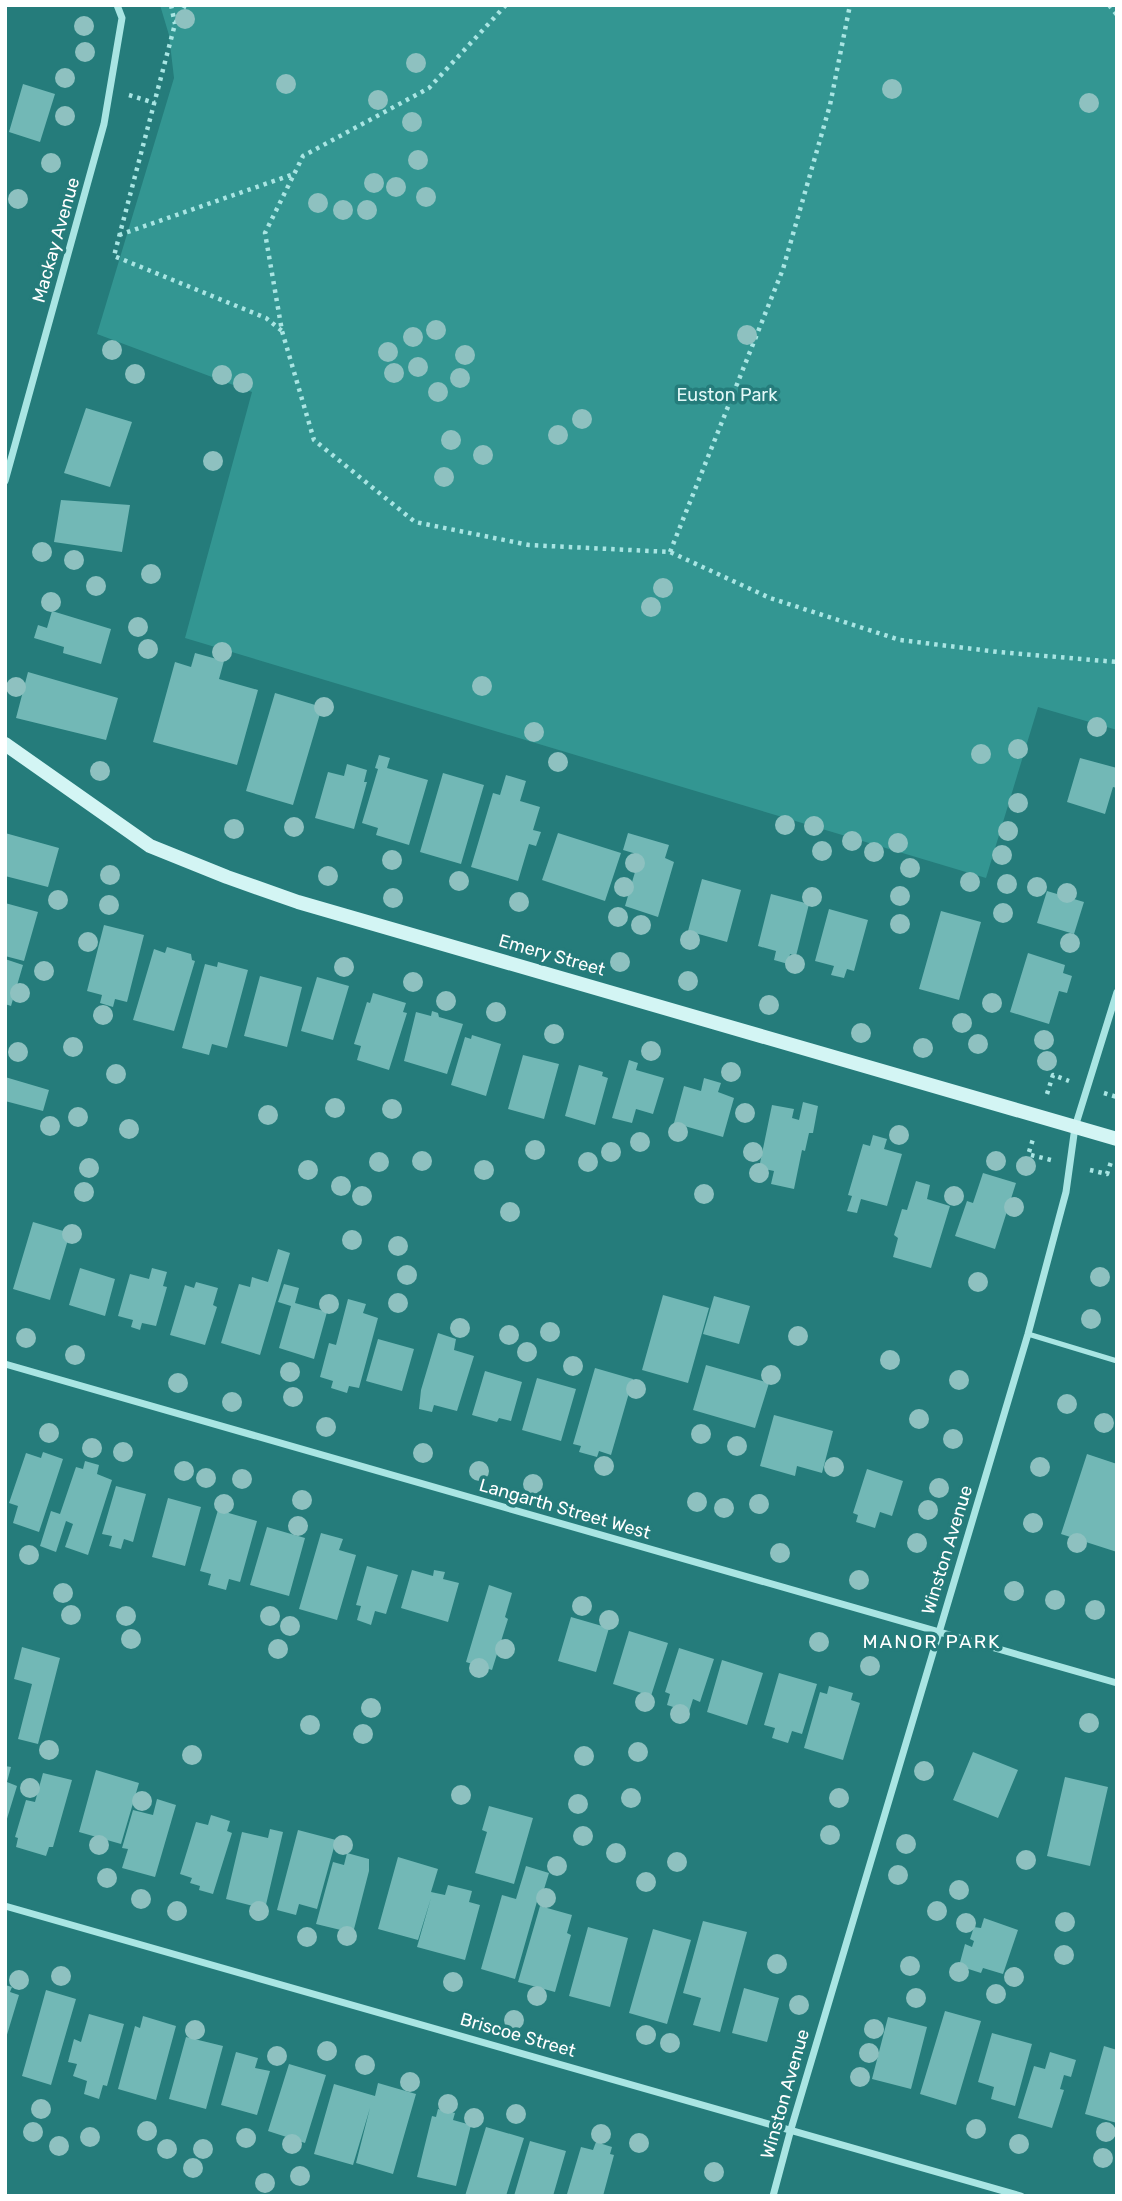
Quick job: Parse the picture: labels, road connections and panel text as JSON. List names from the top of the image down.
{
  "streets": {
    "street": [
      "Mackay Avenue",
      "Emery Street",
      "Langarth Street West",
      "Winston Avenue",
      "Briscoe Street"
    ]
  },
  "crossings": [
    ["Emery Street", "Winston Avenue"],
    ["Langarth Street West", "Winston Avenue"],
    ["Winston Avenue", "Briscoe Street"]
  ],
  "districts": ["MANOR PARK"],
  "parks": ["Euston Park"]
}
